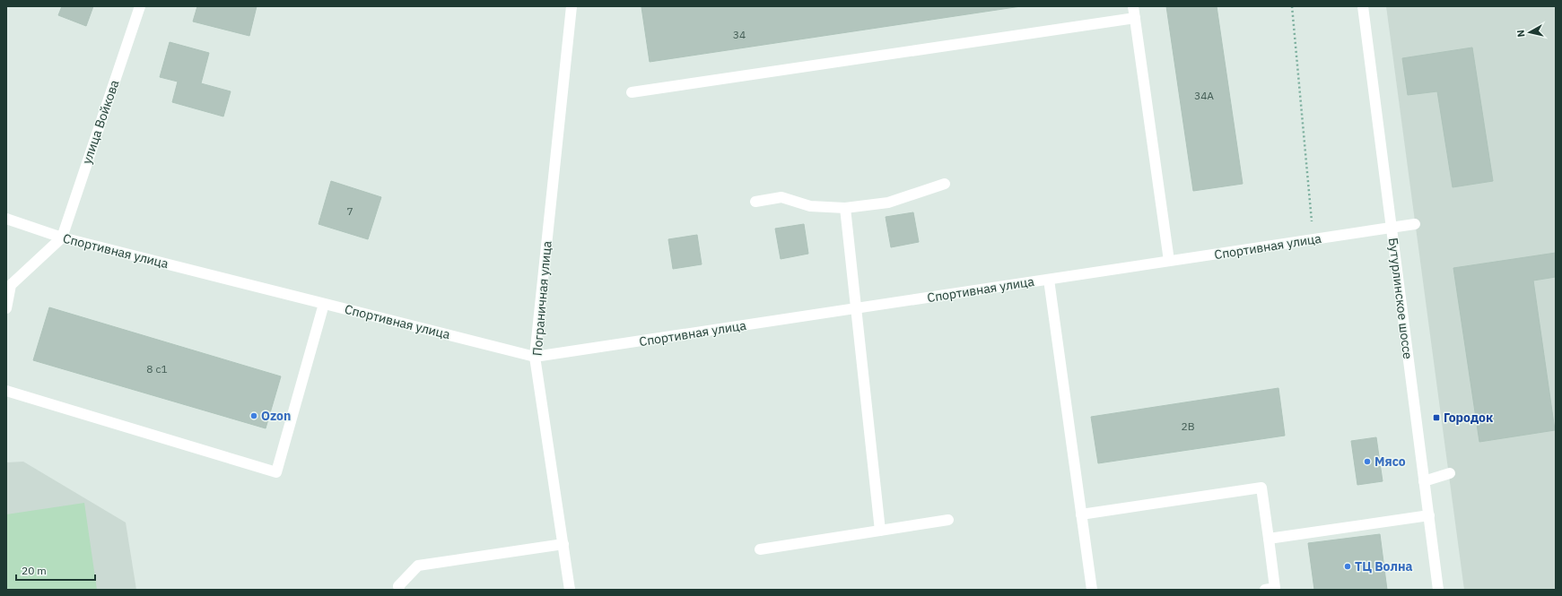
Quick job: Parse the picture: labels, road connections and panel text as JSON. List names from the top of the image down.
{
  "streets": {
    "street": [
      "улица Войкова",
      "Спортивная улица",
      "Пограничная улица",
      "Бутурлинское шоссе"
    ]
  },
  "crossings": [
    ["улица Войкова", "Спортивная улица"],
    ["Спортивная улица", "Пограничная улица"],
    ["Спортивная улица", "Бутурлинское шоссе"]
  ],
  "places": {
    "other": ["Ozon", "Мясо", "ТЦ Волна"],
    "transit": ["Городок"]
  },
  "house_numbers": [
    "34",
    "34А",
    "7",
    "8 с1",
    "2В"
  ],
  "scale_bar": "20 m",
  "north": "left"
}
